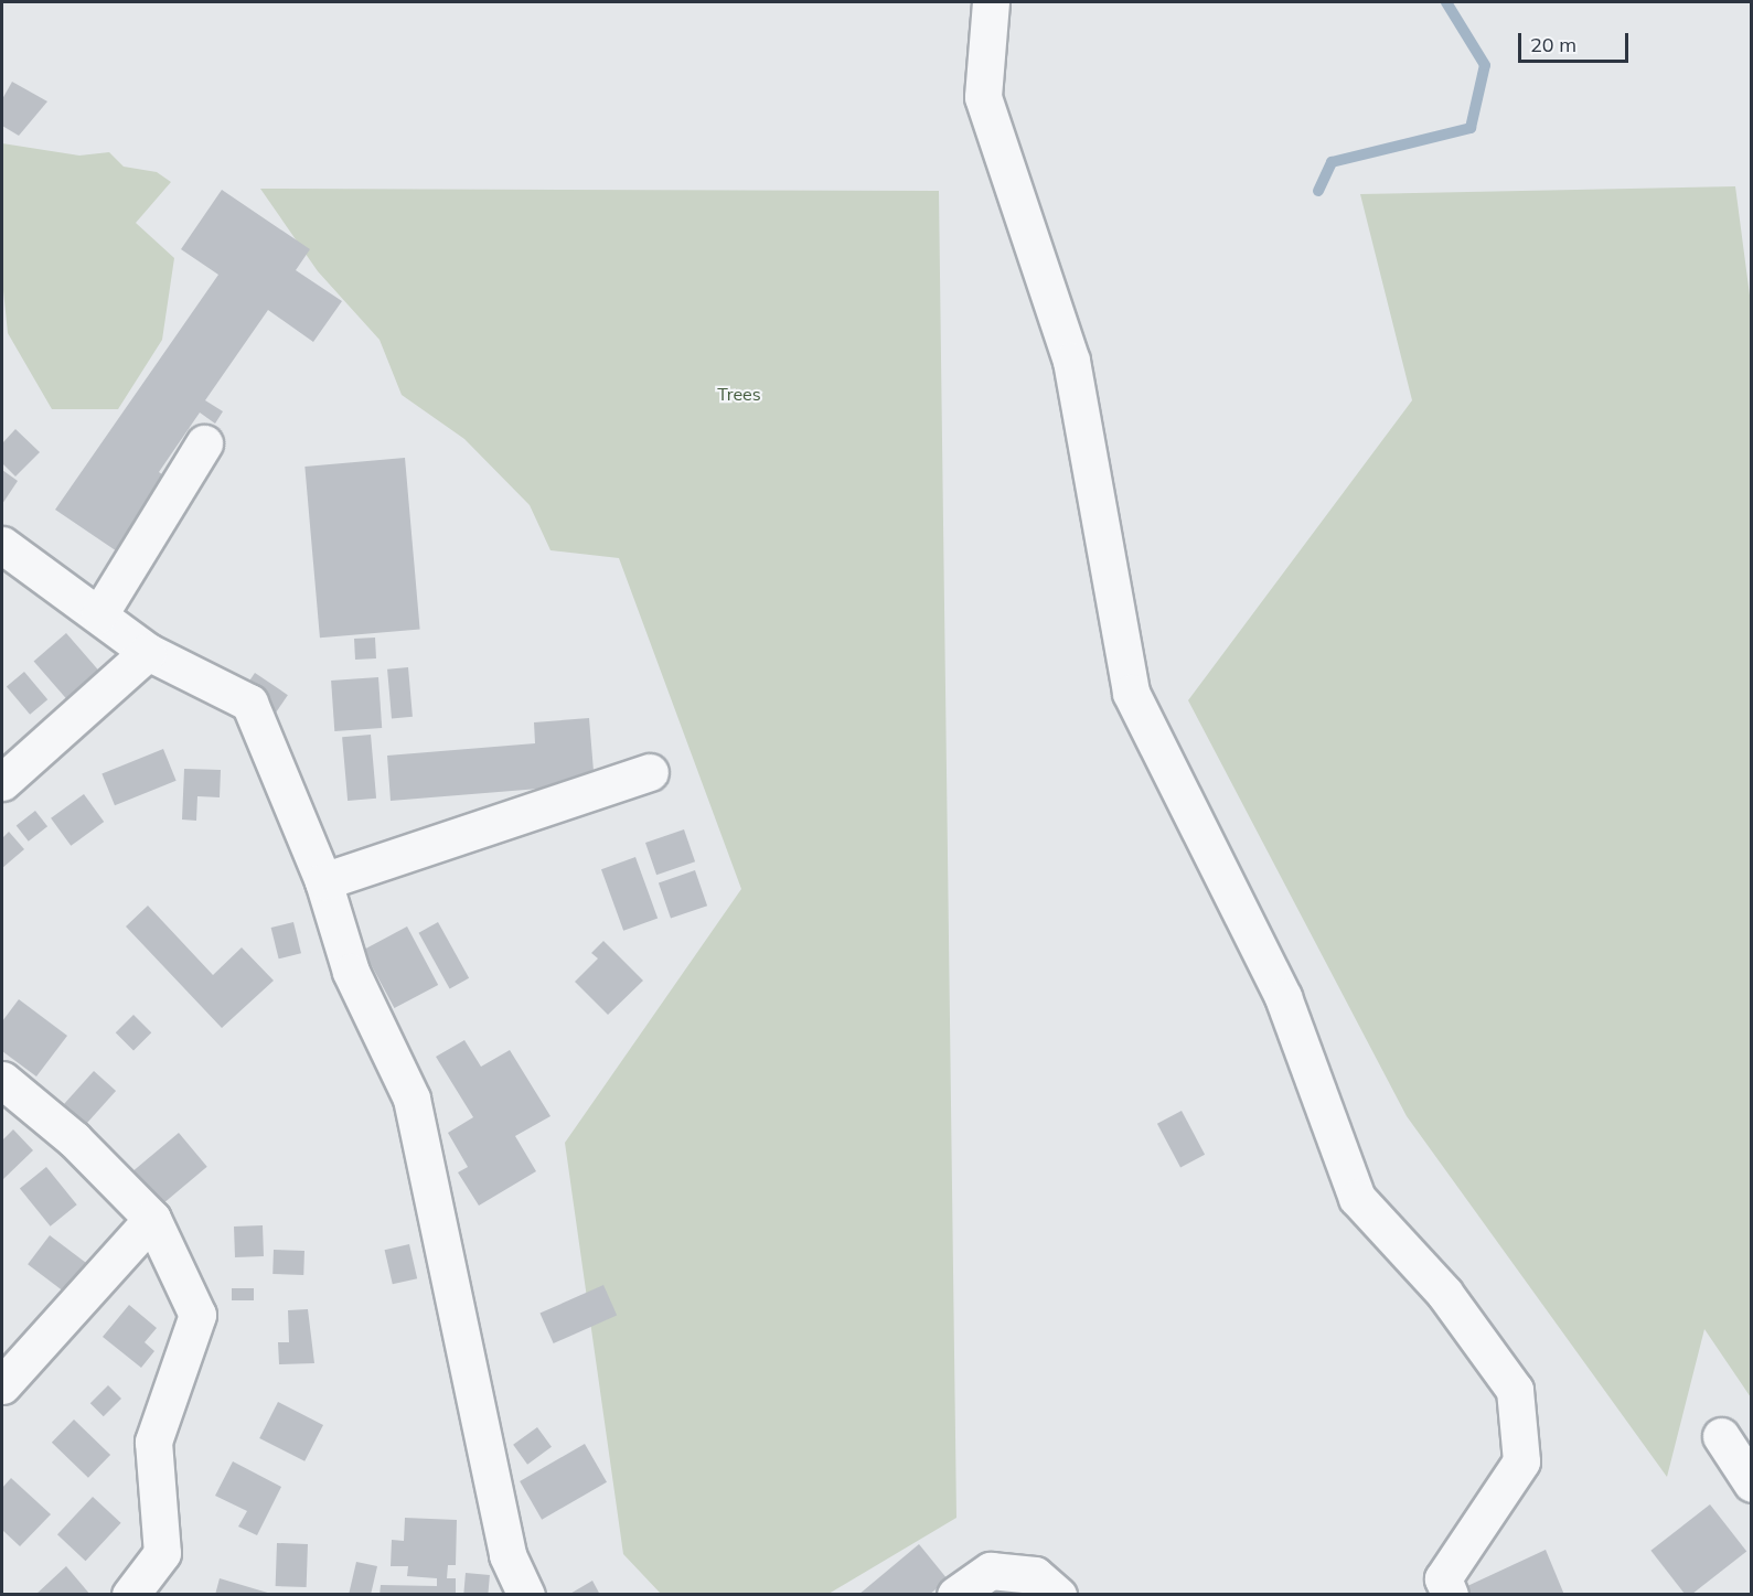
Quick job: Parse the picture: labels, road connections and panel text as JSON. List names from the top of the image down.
{
  "parks": ["Trees"],
  "scale_bar": "20 m"
}
